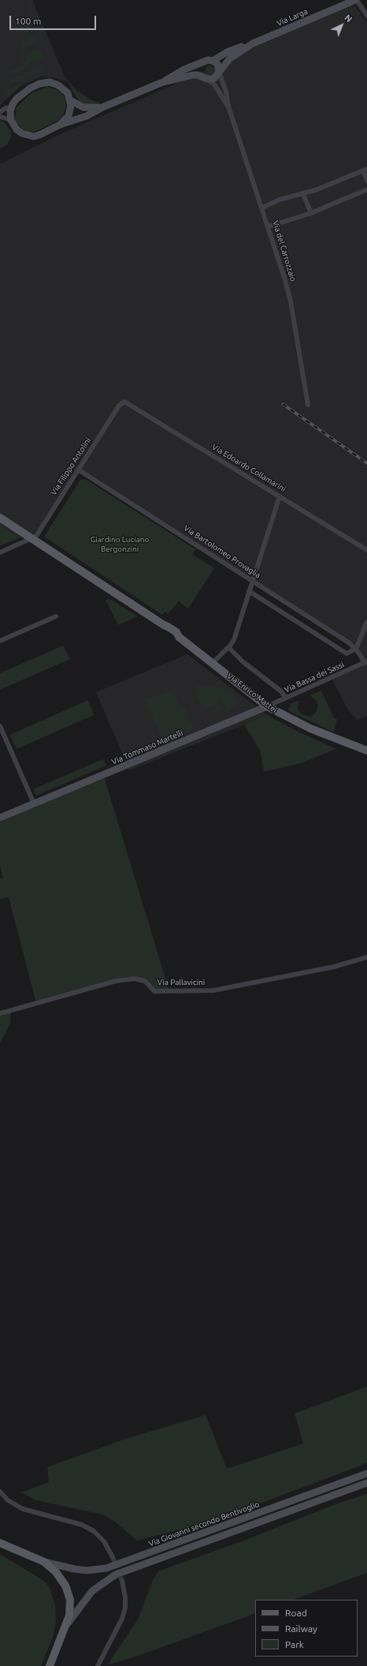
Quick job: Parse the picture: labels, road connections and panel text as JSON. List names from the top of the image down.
{
  "streets": {
    "main road": [
      "Via Larga",
      "Via Enrico Mattei",
      "Via Tommaso Martelli",
      "Via Giovanni secondo Bentivoglio"
    ],
    "street": [
      "Via del Carrozzaio",
      "Via Filippo Antolini",
      "Via Edoardo Collamarini",
      "Via Bartolomeo Provaglia",
      "Via Bassa dei Sassi",
      "Via Pallavicini"
    ]
  },
  "crossings": [
    ["Via Larga", "Via del Carrozzaio"],
    ["Via Filippo Antolini", "Via Edoardo Collamarini"],
    ["Via Filippo Antolini", "Via Bartolomeo Provaglia"],
    ["Via Filippo Antolini", "Via Enrico Mattei"],
    ["Via Bartolomeo Provaglia", "Via Bassa dei Sassi"],
    ["Via Bassa dei Sassi", "Via Enrico Mattei"],
    ["Via Bassa dei Sassi", "Via Tommaso Martelli"],
    ["Via Enrico Mattei", "Via Tommaso Martelli"]
  ],
  "parks": ["Giardino Luciano Bergonzini"],
  "legend": ["Road", "Railway", "Park"],
  "scale_bar": "100 m",
  "north": "top right"
}
